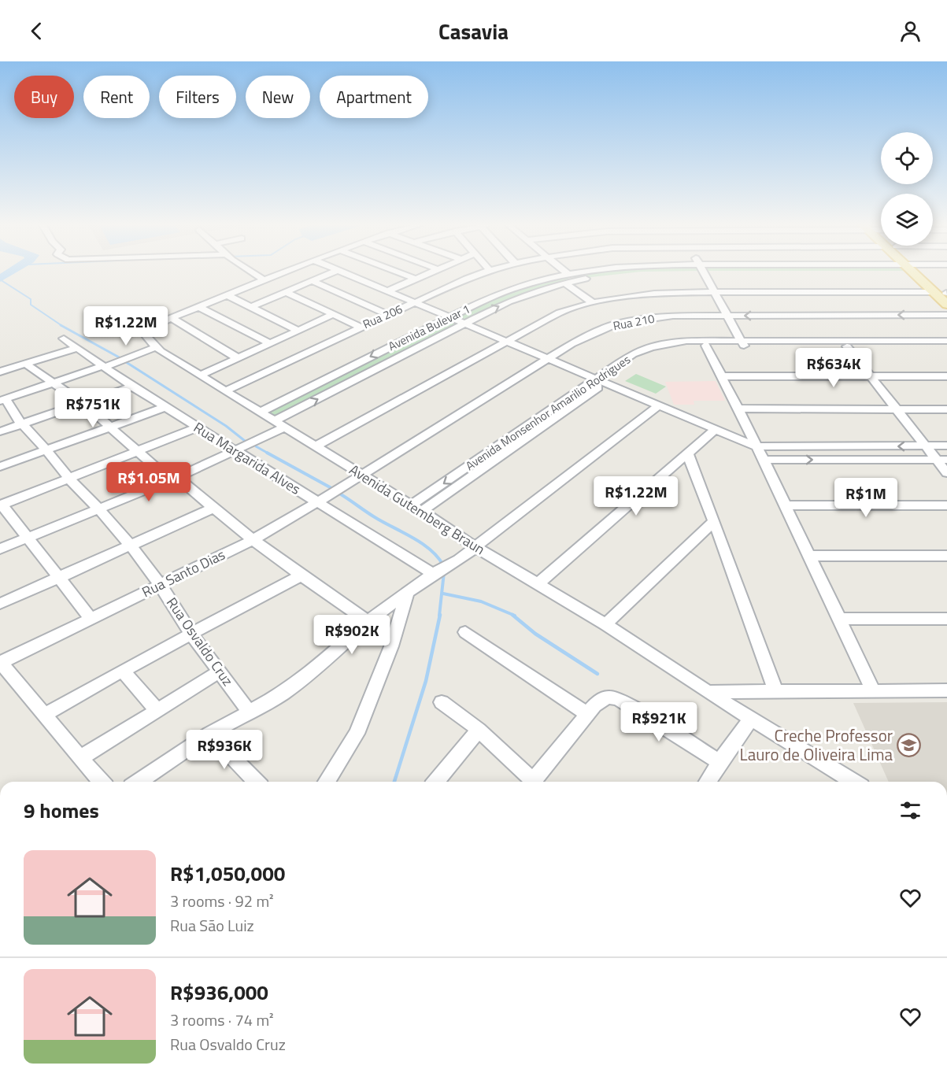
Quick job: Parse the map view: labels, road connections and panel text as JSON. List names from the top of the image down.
{
  "streets": {
    "street": [
      "Rua 206",
      "Rua 210",
      "Avenida Bulevar 1",
      "Avenida Monsenhor Amarilio Rodrigues",
      "Rua Margarida Alves",
      "Avenida Gutemberg Braun",
      "Rua Santo Dias",
      "Rua Osvaldo Cruz"
    ]
  },
  "crossings": [
    ["Rua 206", "Avenida Gutemberg Braun"],
    ["Rua 210", "Avenida Gutemberg Braun"],
    ["Rua 210", "Rua Santo Dias"],
    ["Avenida Bulevar 1", "Rua Margarida Alves"],
    ["Avenida Bulevar 1", "Avenida Gutemberg Braun"],
    ["Avenida Bulevar 1", "Rua Osvaldo Cruz"],
    ["Avenida Monsenhor Amarilio Rodrigues", "Avenida Gutemberg Braun"],
    ["Rua Margarida Alves", "Rua Santo Dias"],
    ["Avenida Gutemberg Braun", "Rua Santo Dias"],
    ["Rua Santo Dias", "Rua Osvaldo Cruz"]
  ],
  "places": {
    "school or university": ["Creche Professor Lauro de Oliveira Lima"]
  },
  "page": {
    "header": "Casavia",
    "chip": [
      "Buy",
      "Rent",
      "Filters",
      "New",
      "Apartment"
    ],
    "price": [
      "R$1.22M",
      "R$634K",
      "R$751K",
      "R$1.05M",
      "R$1.22M",
      "R$1M",
      "R$902K",
      "R$921K",
      "R$936K"
    ],
    "heading": "9 homes",
    "list": [
      {
        "name": "R$1,050,000",
        "note": "3 rooms · 92 m² · Rua São Luiz"
      },
      {
        "name": "R$936,000",
        "note": "3 rooms · 74 m² · Rua Osvaldo Cruz"
      }
    ]
  }
}
